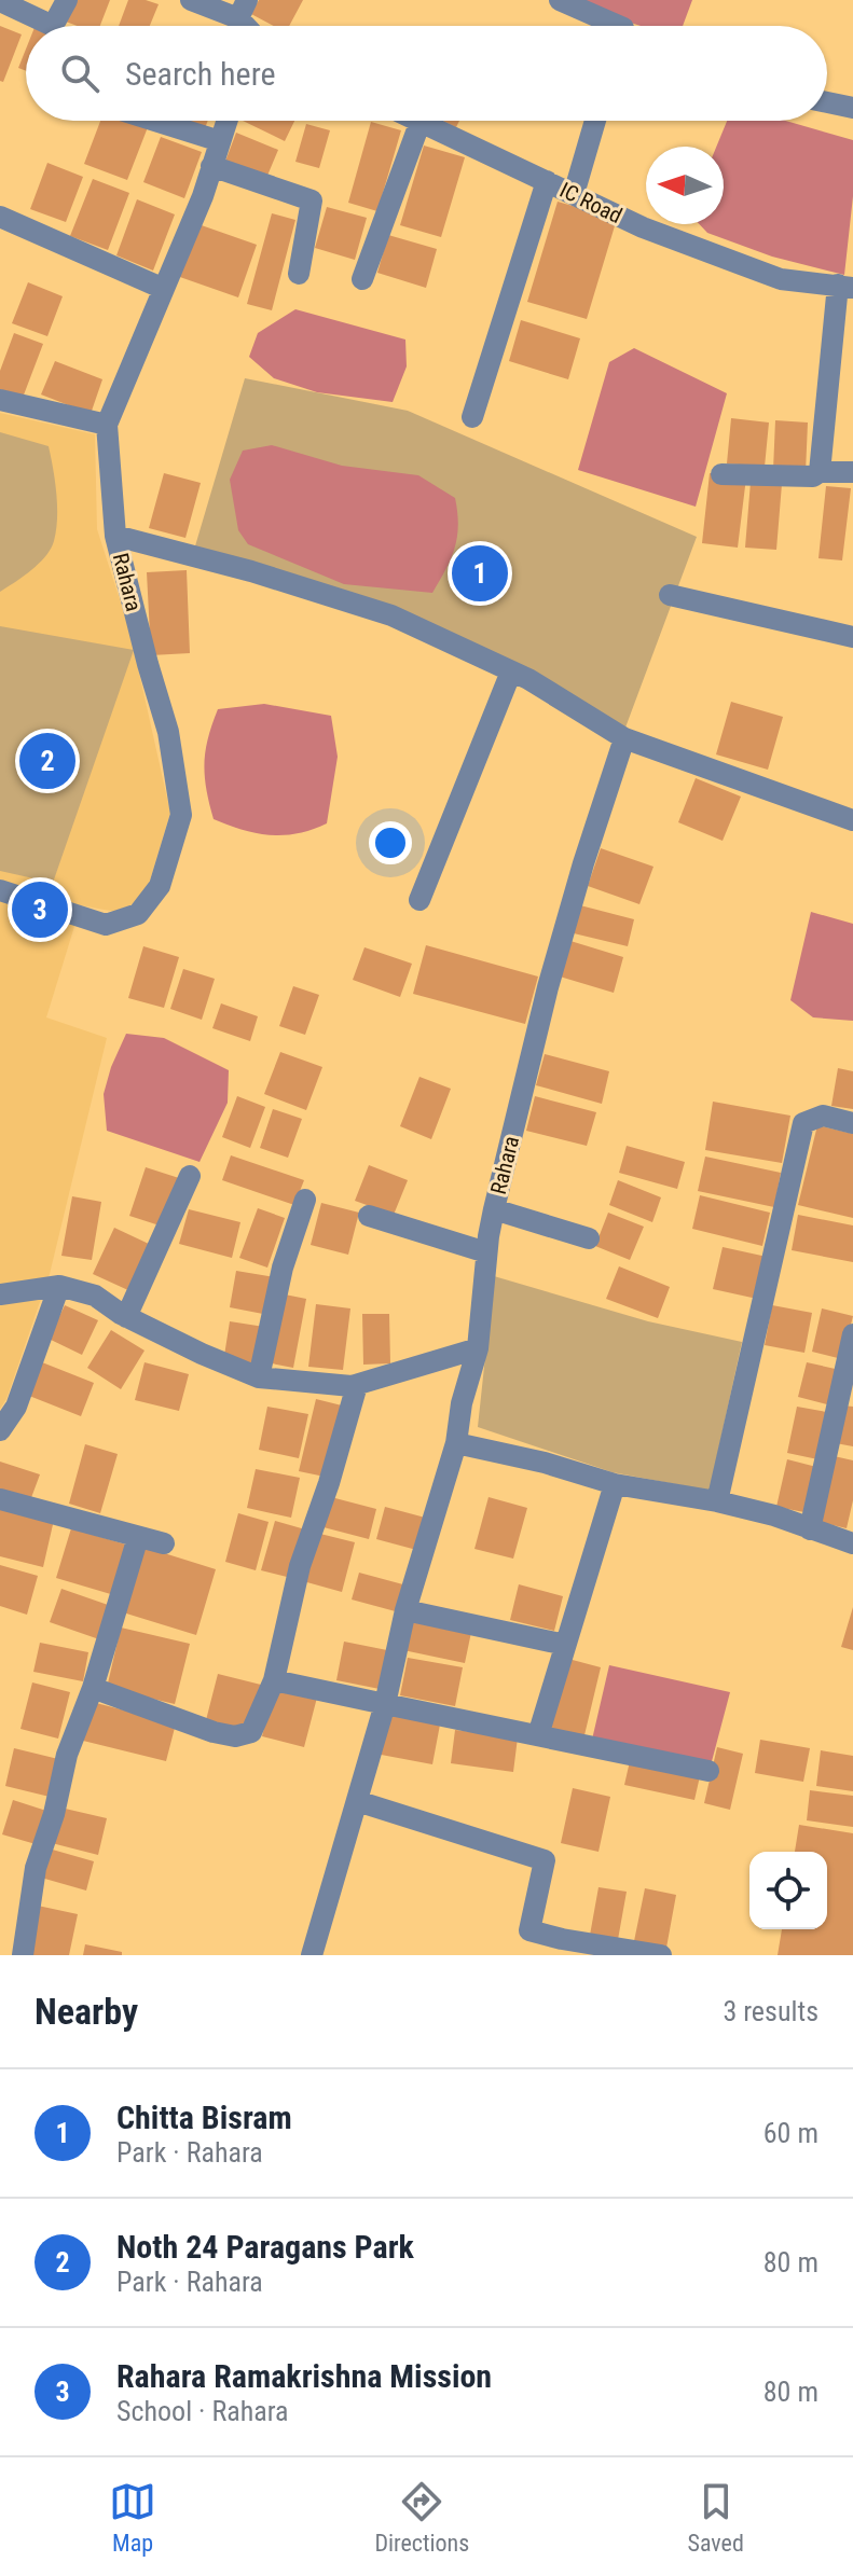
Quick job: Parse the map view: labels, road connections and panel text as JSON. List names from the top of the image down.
{
  "streets": {
    "street": ["IC Road", "Rahara"]
  },
  "north": "left",
  "page": {
    "search": "Search here",
    "pins": ["1", "2", "3"],
    "heading": ["Nearby", "3 results"],
    "list": [
      {
        "mark": "1",
        "name": "Chitta Bisram",
        "note": "Park · Rahara",
        "value": "60 m"
      },
      {
        "mark": "2",
        "name": "Noth 24 Paragans Park",
        "note": "Park · Rahara",
        "value": "80 m"
      },
      {
        "mark": "3",
        "name": "Rahara Ramakrishna Mission",
        "note": "School · Rahara",
        "value": "80 m"
      }
    ],
    "nav": ["Map", "Directions", "Saved"]
  }
}
